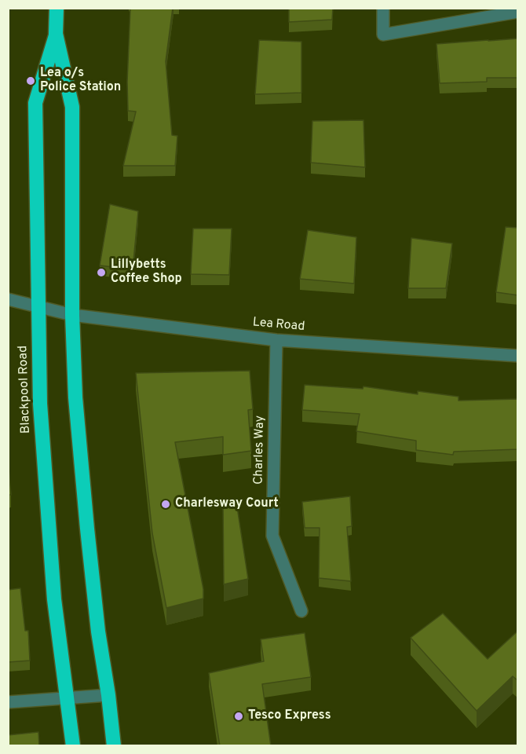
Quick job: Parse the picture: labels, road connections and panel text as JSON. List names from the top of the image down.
{
  "streets": {
    "highway": ["Blackpool Road"],
    "street": ["Lea Road", "Charles Way"]
  },
  "crossings": [
    ["Lea Road", "Blackpool Road"],
    ["Lea Road", "Charles Way"]
  ],
  "places": [
    "Lea o/s Police Station",
    "Lillybetts Coffee Shop",
    "Charlesway Court",
    "Tesco Express"
  ]
}
